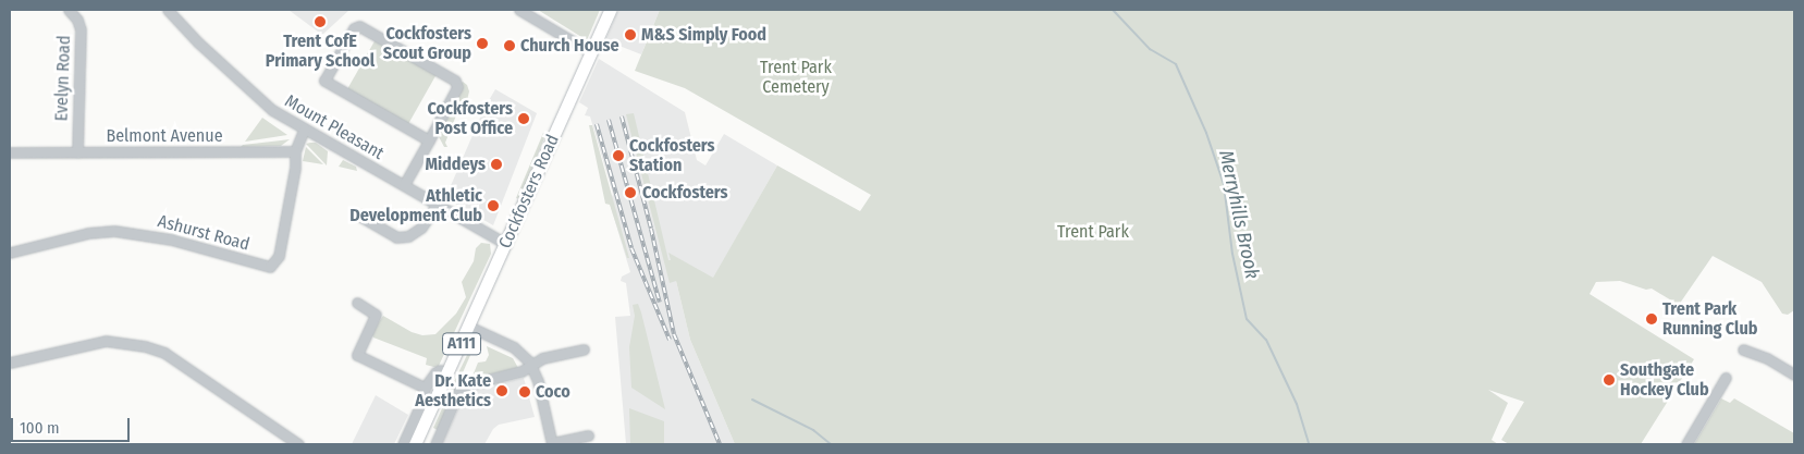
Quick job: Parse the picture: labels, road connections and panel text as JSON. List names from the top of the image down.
{
  "streets": {
    "main road": ["Cockfosters Road", "A111"],
    "street": [
      "Evelyn Road",
      "Mount Pleasant",
      "Belmont Avenue",
      "Ashurst Road"
    ]
  },
  "crossings": [
    ["Evelyn Road", "Belmont Avenue"],
    ["Mount Pleasant", "Cockfosters Road"],
    ["Belmont Avenue", "Ashurst Road"]
  ],
  "water": ["Merryhills Brook"],
  "parks": ["Trent Park Cemetery", "Trent Park"],
  "places": [
    "Trent CofE Primary School",
    "M&S Simply Food",
    "Cockfosters Scout Group",
    "Church House",
    "Cockfosters Post Office",
    "Cockfosters Station",
    "Middeys",
    "Cockfosters",
    "Athletic Development Club",
    "Trent Park Running Club",
    "Southgate Hockey Club",
    "Dr. Kate Aesthetics",
    "Coco"
  ],
  "scale_bar": "100 m"
}
